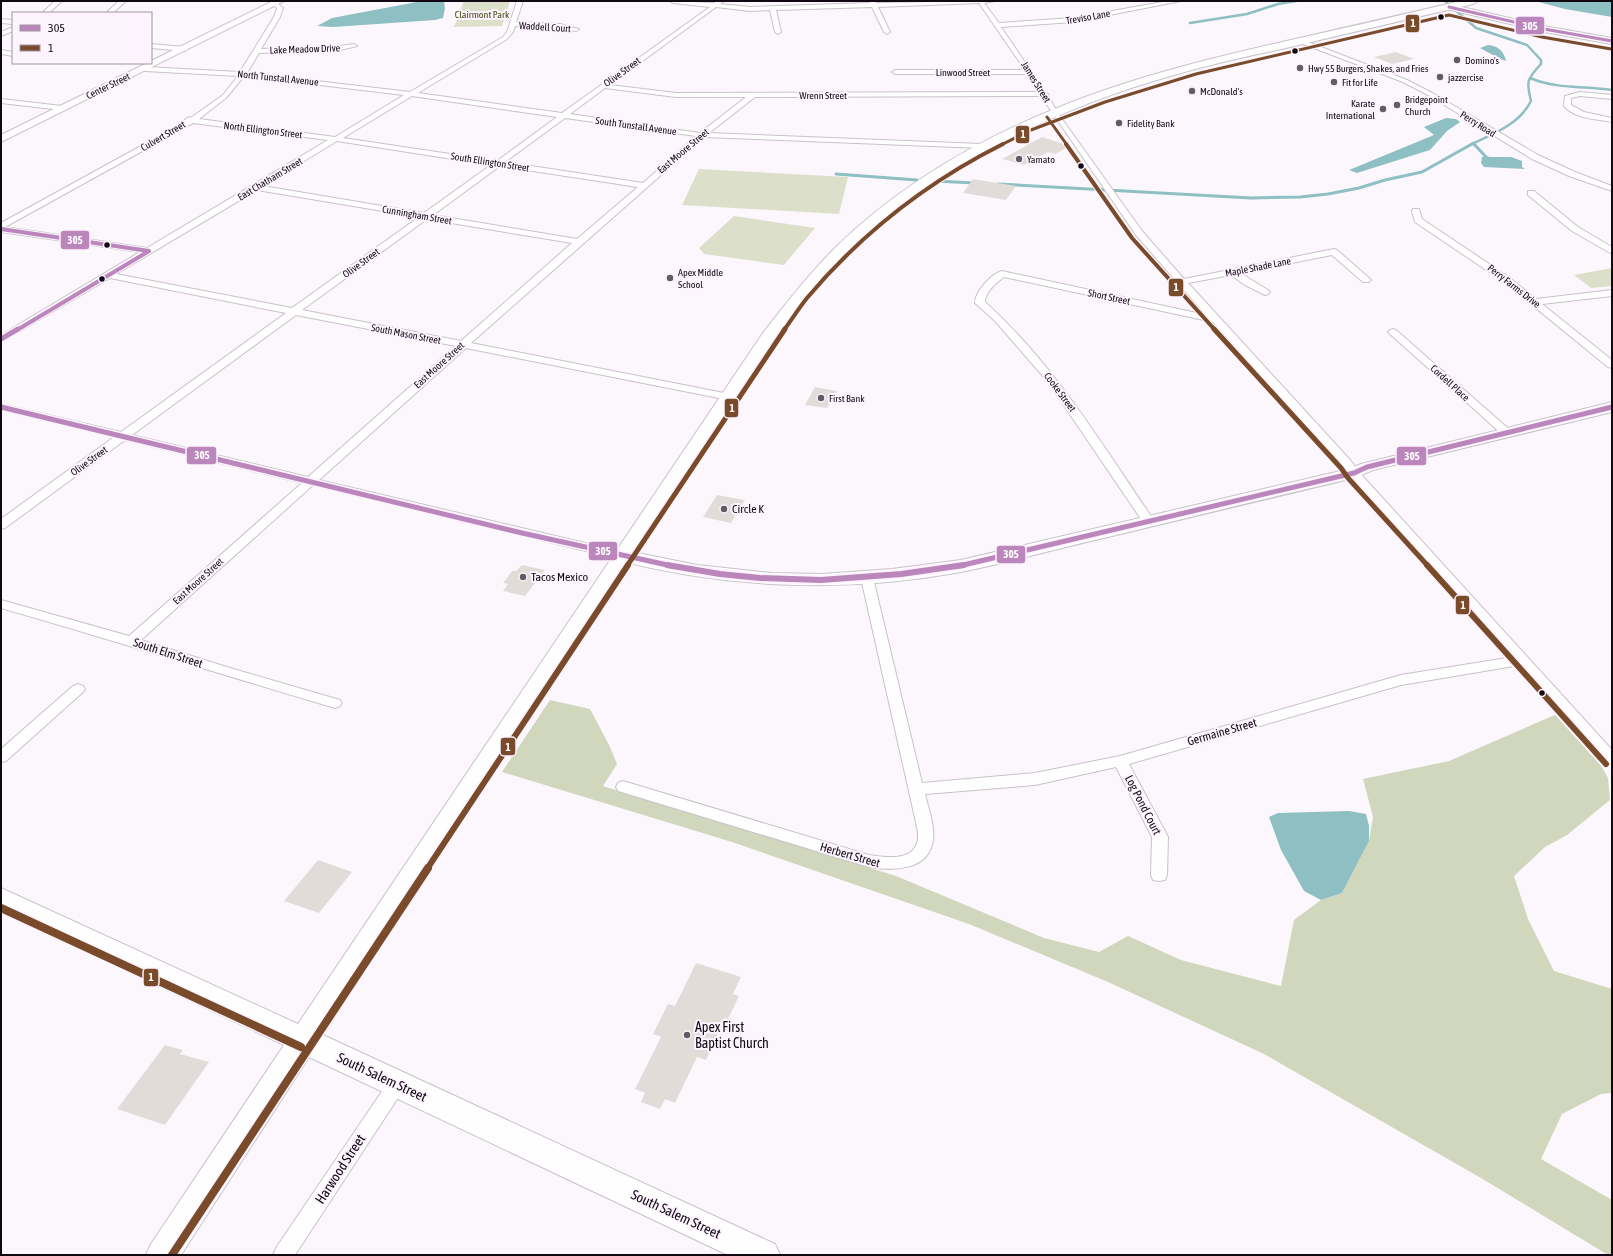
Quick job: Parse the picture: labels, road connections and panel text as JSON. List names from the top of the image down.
{
  "streets": {
    "main road": ["Center Street", "South Salem Street"],
    "street": [
      "Treviso Lane",
      "Waddell Court",
      "Lake Meadow Drive",
      "Olive Street",
      "Linwood Street",
      "North Tunstall Avenue",
      "James Street",
      "Wrenn Street",
      "Perry Road",
      "South Tunstall Avenue",
      "North Ellington Street",
      "Culvert Street",
      "East Moore Street",
      "South Ellington Street",
      "East Chatham Street",
      "Cunningham Street",
      "Maple Shade Lane",
      "Perry Farms Drive",
      "Short Street",
      "South Mason Street",
      "Cordell Place",
      "Cooke Street",
      "South Elm Street",
      "Germaine Street",
      "Log Pond Court",
      "Herbert Street",
      "Harwood Street"
    ]
  },
  "crossings": [
    ["Treviso Lane", "James Street"],
    ["Waddell Court", "East Chatham Street"],
    ["Lake Meadow Drive", "Culvert Street"],
    ["Olive Street", "Wrenn Street"],
    ["Olive Street", "South Tunstall Avenue"],
    ["Olive Street", "South Ellington Street"],
    ["Olive Street", "Cunningham Street"],
    ["Olive Street", "South Mason Street"],
    ["Linwood Street", "James Street"],
    ["North Tunstall Avenue", "Center Street"],
    ["North Tunstall Avenue", "South Tunstall Avenue"],
    ["North Tunstall Avenue", "Culvert Street"],
    ["North Tunstall Avenue", "East Chatham Street"],
    ["James Street", "Wrenn Street"],
    ["James Street", "Maple Shade Lane"],
    ["James Street", "Short Street"],
    ["James Street", "Germaine Street"],
    ["Center Street", "Culvert Street"],
    ["Wrenn Street", "East Moore Street"],
    ["South Tunstall Avenue", "East Moore Street"],
    ["South Tunstall Avenue", "East Chatham Street"],
    ["North Ellington Street", "Culvert Street"],
    ["North Ellington Street", "South Ellington Street"],
    ["North Ellington Street", "East Chatham Street"],
    ["East Moore Street", "South Ellington Street"],
    ["East Moore Street", "Cunningham Street"],
    ["East Moore Street", "South Mason Street"],
    ["East Moore Street", "South Elm Street"],
    ["South Ellington Street", "East Chatham Street"],
    ["East Chatham Street", "Cunningham Street"],
    ["East Chatham Street", "South Mason Street"],
    ["Short Street", "Cooke Street"],
    ["Germaine Street", "Log Pond Court"],
    ["Germaine Street", "Herbert Street"],
    ["South Salem Street", "Harwood Street"]
  ],
  "parks": ["Clairmont Park"],
  "places": [
    "Domino's",
    "Hwy 55 Burgers, Shakes, and Fries",
    "jazzercise",
    "Fit for Life",
    "McDonald's",
    "Bridgepoint Church",
    "Karate International",
    "Fidelity Bank",
    "Yamato",
    "Apex Middle School",
    "First Bank",
    "Circle K",
    "Tacos Mexico",
    "Apex First Baptist Church"
  ],
  "lines": ["transit line 305", "transit line 1"],
  "legend": ["305", "1"]
}
